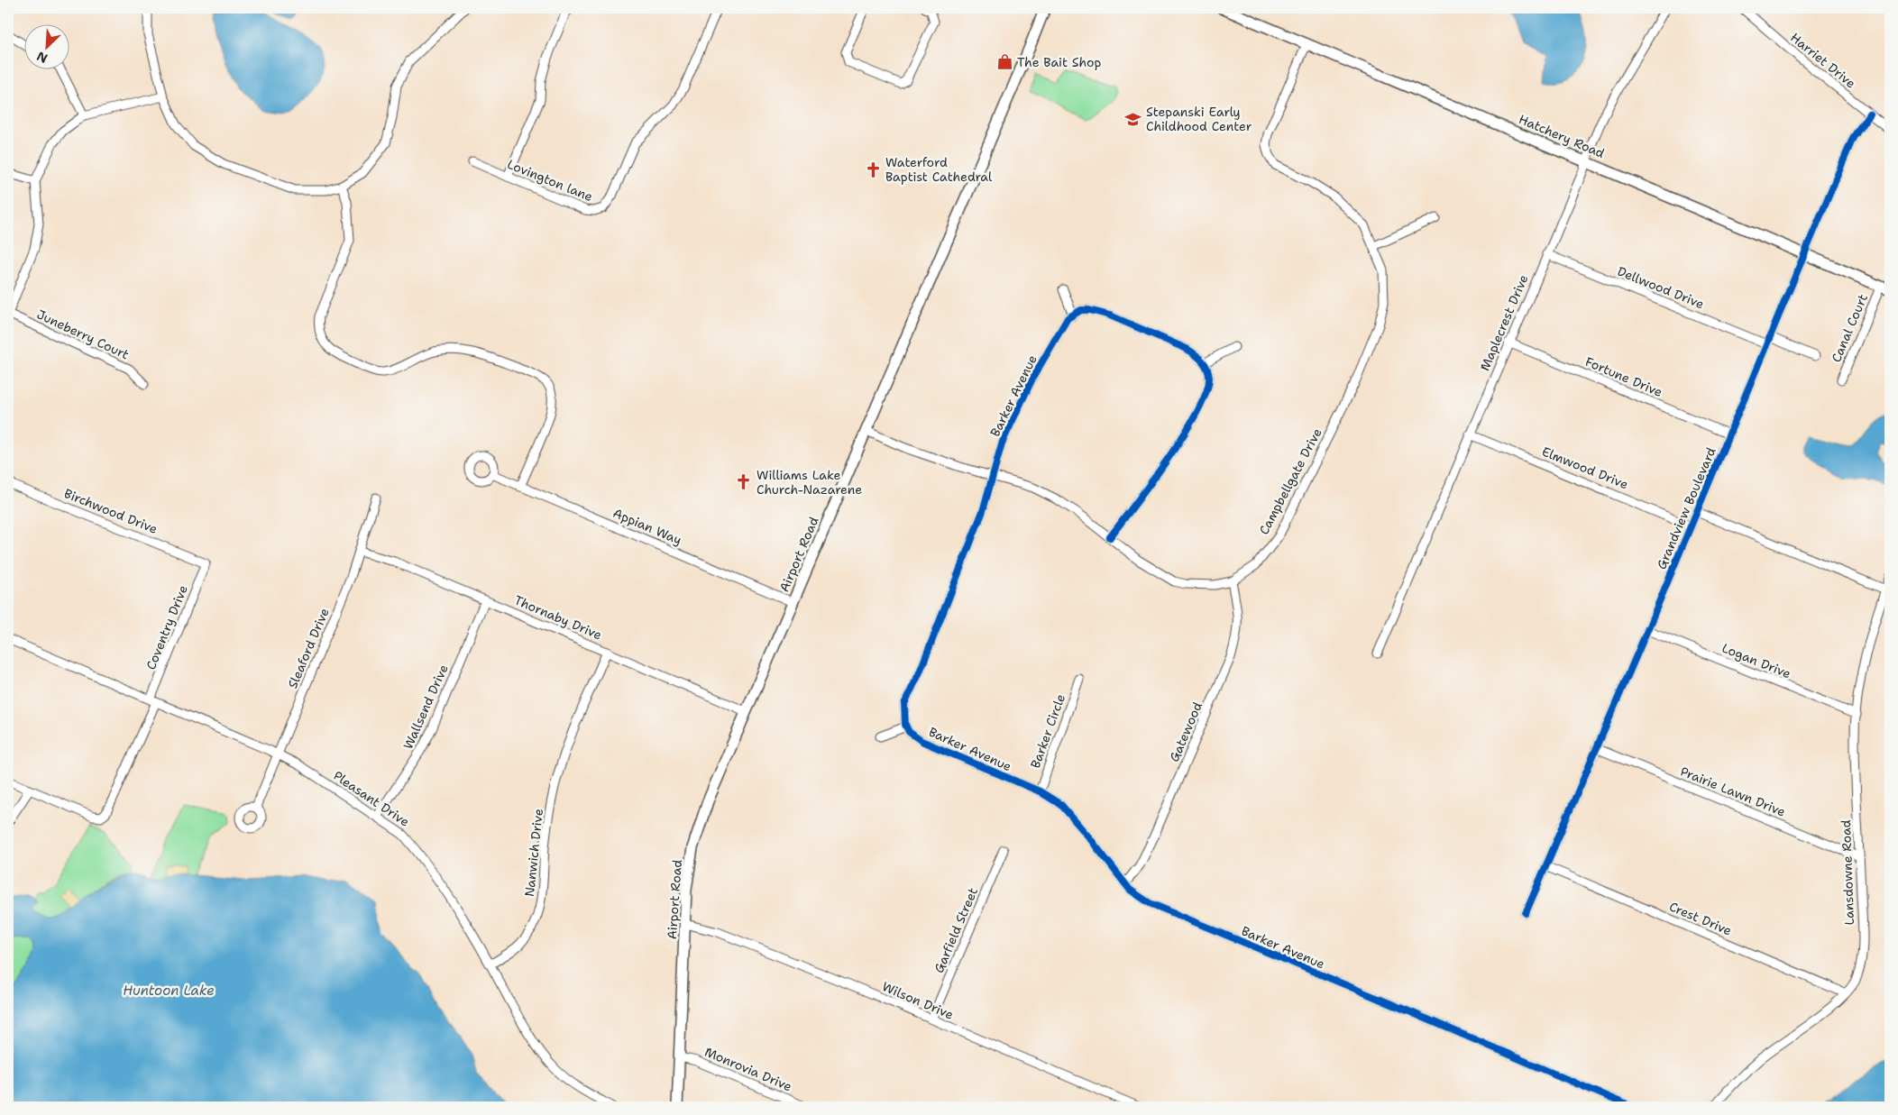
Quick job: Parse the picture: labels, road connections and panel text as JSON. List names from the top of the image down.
{
  "streets": {
    "street": [
      "Harriet Drive",
      "Hatchery Road",
      "Lovington lane",
      "Dellwood Drive",
      "Maplecrest Drive",
      "Canal Court",
      "Juneberry Court",
      "Fortune Drive",
      "Barker Avenue",
      "Elmwood Drive",
      "Campbellgate Drive",
      "Grandview Boulevard",
      "Birchwood Drive",
      "Appian Way",
      "Airport Road",
      "Thornaby Drive",
      "Coventry Drive",
      "Sleaford Drive",
      "Logan Drive",
      "Wallsend Drive",
      "Barker Circle",
      "Gatewood",
      "Prairie Lawn Drive",
      "Pleasant Drive",
      "Nanwich Drive",
      "Lansdowne Road",
      "Crest Drive",
      "Garfield Street",
      "Wilson Drive",
      "Monrovia Drive"
    ]
  },
  "crossings": [
    ["Harriet Drive", "Grandview Boulevard"],
    ["Hatchery Road", "Maplecrest Drive"],
    ["Hatchery Road", "Canal Court"],
    ["Hatchery Road", "Campbellgate Drive"],
    ["Hatchery Road", "Grandview Boulevard"],
    ["Dellwood Drive", "Maplecrest Drive"],
    ["Dellwood Drive", "Grandview Boulevard"],
    ["Maplecrest Drive", "Fortune Drive"],
    ["Maplecrest Drive", "Elmwood Drive"],
    ["Fortune Drive", "Grandview Boulevard"],
    ["Barker Avenue", "Campbellgate Drive"],
    ["Barker Avenue", "Barker Circle"],
    ["Barker Avenue", "Gatewood"],
    ["Elmwood Drive", "Grandview Boulevard"],
    ["Campbellgate Drive", "Airport Road"],
    ["Campbellgate Drive", "Gatewood"],
    ["Grandview Boulevard", "Logan Drive"],
    ["Grandview Boulevard", "Prairie Lawn Drive"],
    ["Grandview Boulevard", "Crest Drive"],
    ["Birchwood Drive", "Coventry Drive"],
    ["Appian Way", "Airport Road"],
    ["Airport Road", "Thornaby Drive"],
    ["Airport Road", "Wilson Drive"],
    ["Airport Road", "Monrovia Drive"],
    ["Thornaby Drive", "Sleaford Drive"],
    ["Thornaby Drive", "Wallsend Drive"],
    ["Thornaby Drive", "Nanwich Drive"],
    ["Coventry Drive", "Pleasant Drive"],
    ["Sleaford Drive", "Pleasant Drive"],
    ["Logan Drive", "Lansdowne Road"],
    ["Wallsend Drive", "Pleasant Drive"],
    ["Prairie Lawn Drive", "Lansdowne Road"],
    ["Pleasant Drive", "Nanwich Drive"],
    ["Lansdowne Road", "Crest Drive"],
    ["Garfield Street", "Wilson Drive"]
  ],
  "water": ["Huntoon Lake"],
  "places": {
    "shop": ["The Bait Shop"],
    "school or university": ["Stepanski Early Childhood Center"],
    "church": ["Waterford Baptist Cathedral", "Williams Lake Church-Nazarene"]
  },
  "north": "bottom left"
}
